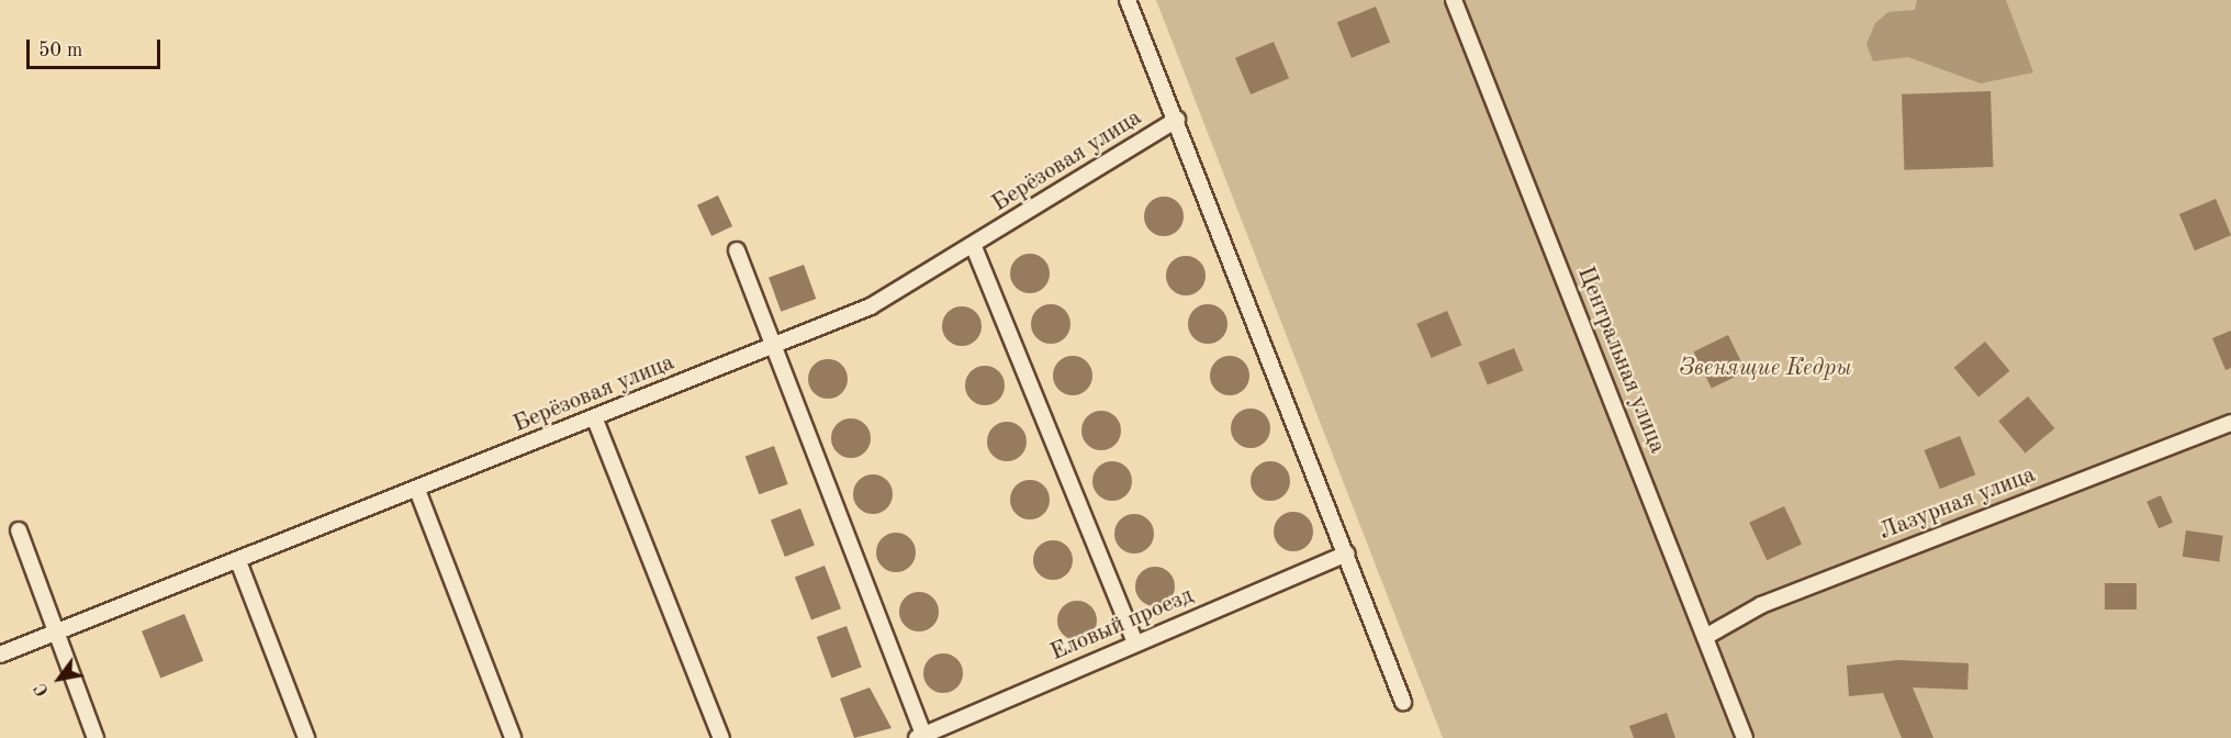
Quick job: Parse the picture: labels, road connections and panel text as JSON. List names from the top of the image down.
{
  "streets": {
    "street": [
      "Берёзовая улица",
      "Центральная улица",
      "Лазурная улица",
      "Еловый проезд"
    ]
  },
  "crossings": [
    ["Центральная улица", "Лазурная улица"]
  ],
  "parks": ["Звенящие Кедры"],
  "scale_bar": "50 m",
  "north": "bottom left"
}
